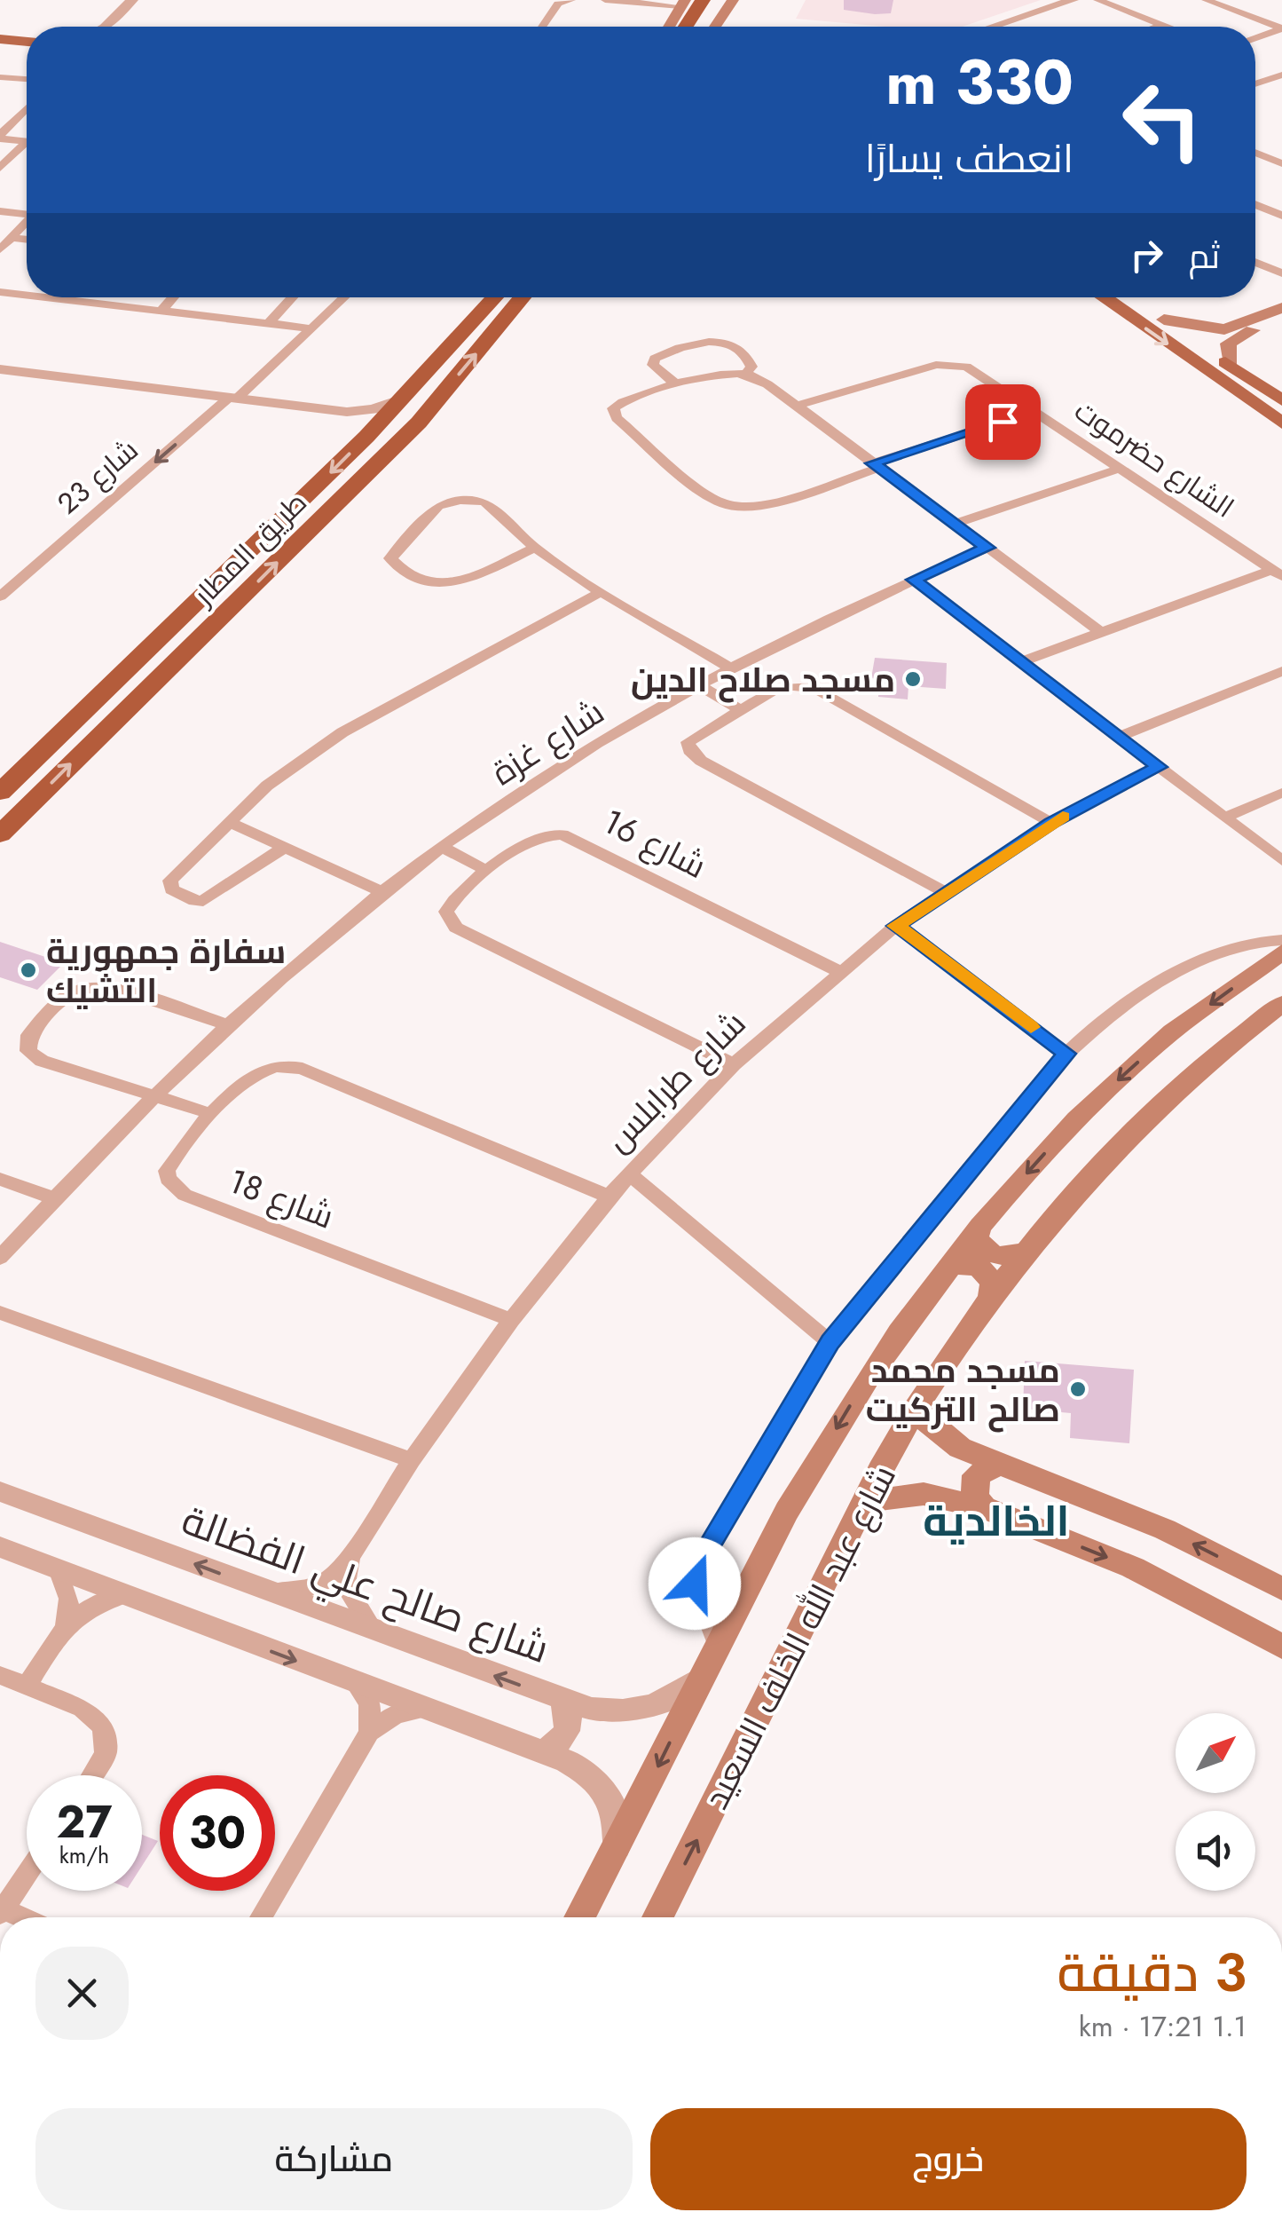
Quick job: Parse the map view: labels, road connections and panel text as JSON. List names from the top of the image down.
{
  "streets": {
    "highway": ["طريق المطار"],
    "main road": ["شارع عبد الله الخلف السعيد"],
    "street": [
      "الشارع حضرموت",
      "شارع 23",
      "شارع غزة",
      "شارع 16",
      "شارع طرابلس",
      "شارع 18",
      "شارع صالح علي الفضالة"
    ]
  },
  "crossings": [
    ["شارع 23", "طريق المطار"],
    ["شارع 16", "شارع طرابلس"],
    ["شارع طرابلس", "شارع 18"],
    ["شارع طرابلس", "شارع صالح علي الفضالة"],
    ["شارع صالح علي الفضالة", "شارع عبد الله الخلف السعيد"]
  ],
  "one_way": ["شارع 23"],
  "districts": ["الخالدية"],
  "places": ["مسجد صلاح الدين", "سفارة جمهورية التشيك", "مسجد محمد صالح التركيت"],
  "north": "top right",
  "page": {
    "turn": ["330 m", "انعطف يسارًا"],
    "then": "ثم",
    "speed": "27 km/h",
    "limit": "30",
    "heading": ["3 دقيقة", "1.1 km · 17:21"],
    "buttons": ["خروج", "مشاركة"]
  }
}
